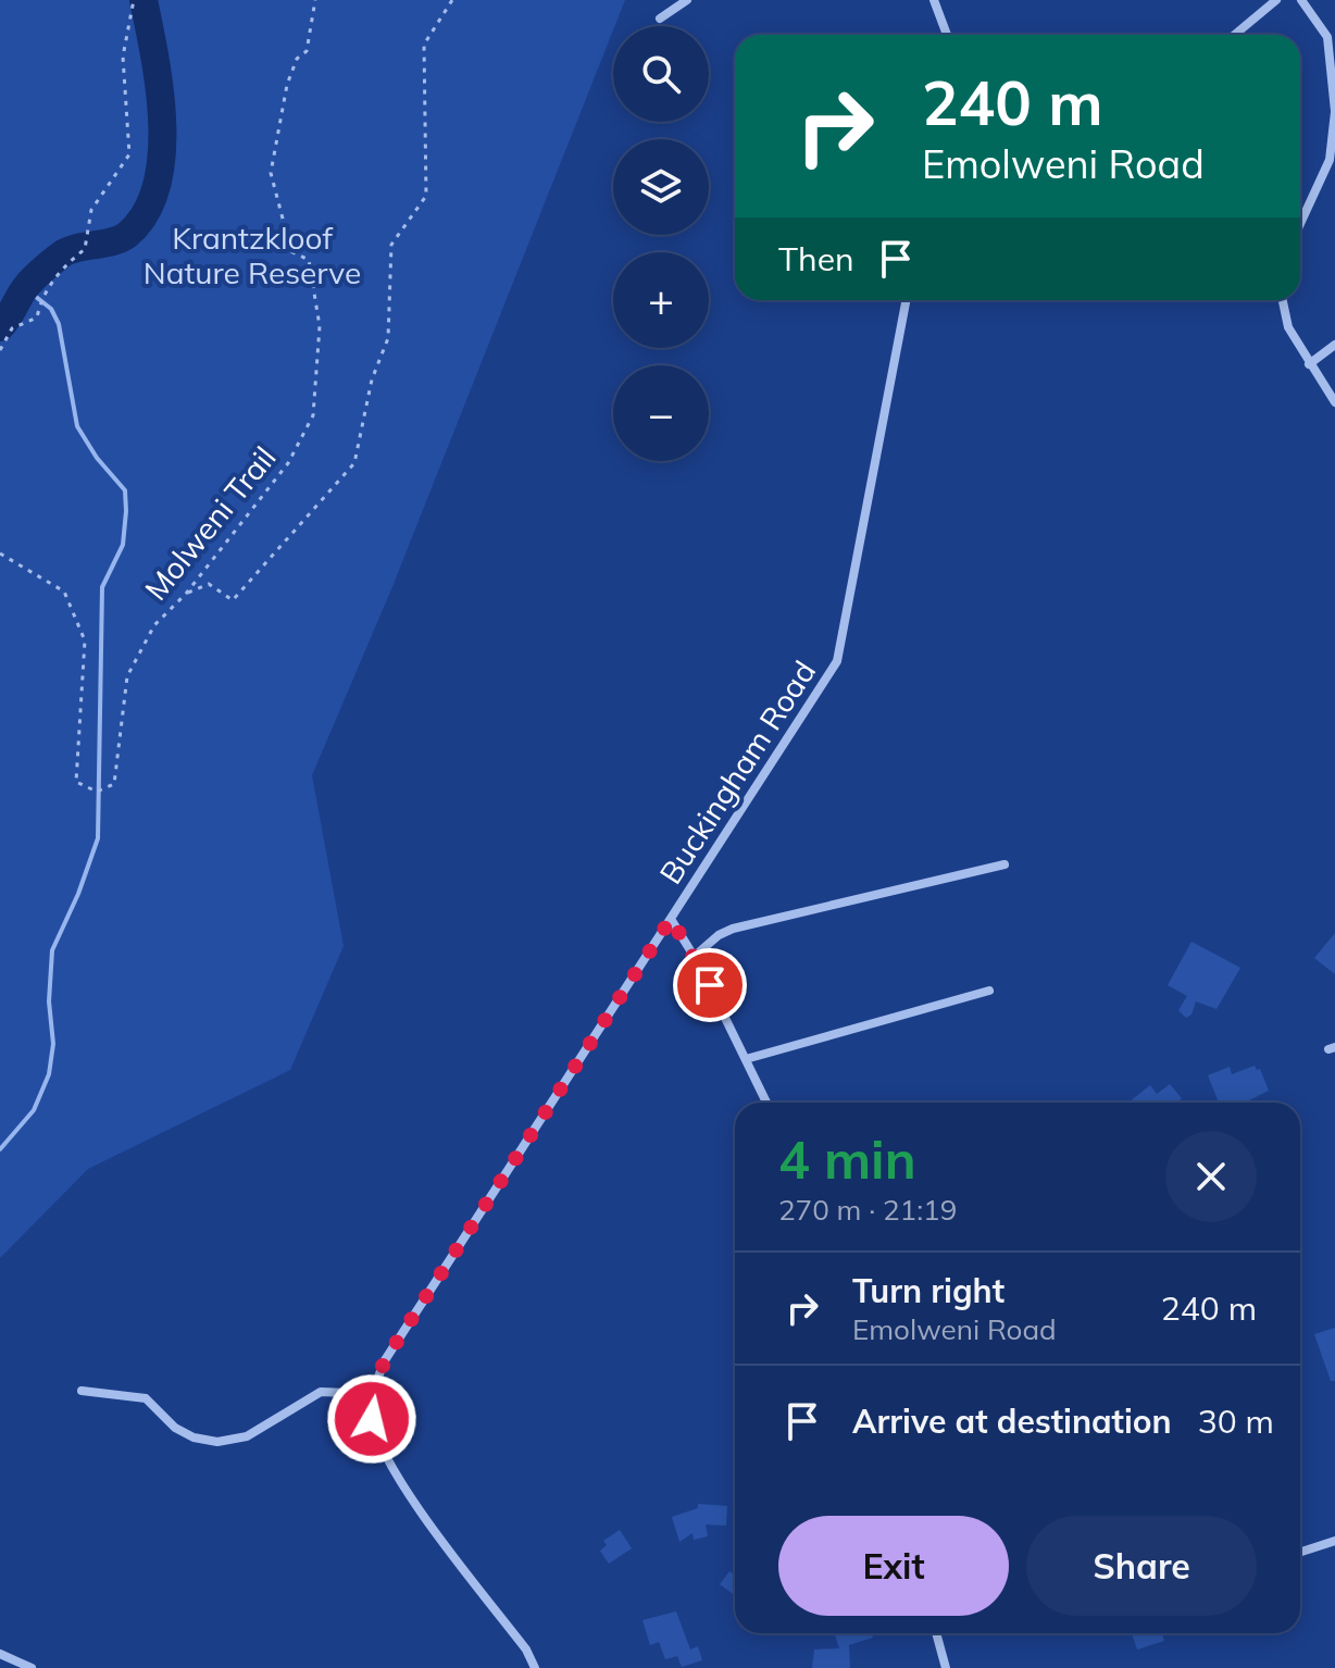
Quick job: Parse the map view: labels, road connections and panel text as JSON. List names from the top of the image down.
{
  "streets": {
    "street": ["Buckingham Road"],
    "path": ["Molweni Trail"]
  },
  "parks": ["Krantzkloof Nature Reserve"],
  "page": {
    "map_buttons": ["+", "−"],
    "turn": ["240 m", "Emolweni Road"],
    "then": "Then",
    "heading": ["4 min", "270 m · 21:19"],
    "list": [
      {
        "name": "Turn right",
        "note": "Emolweni Road",
        "value": "240 m"
      },
      {
        "name": "Arrive at destination",
        "value": "30 m"
      }
    ],
    "buttons": ["Exit", "Share"]
  }
}
